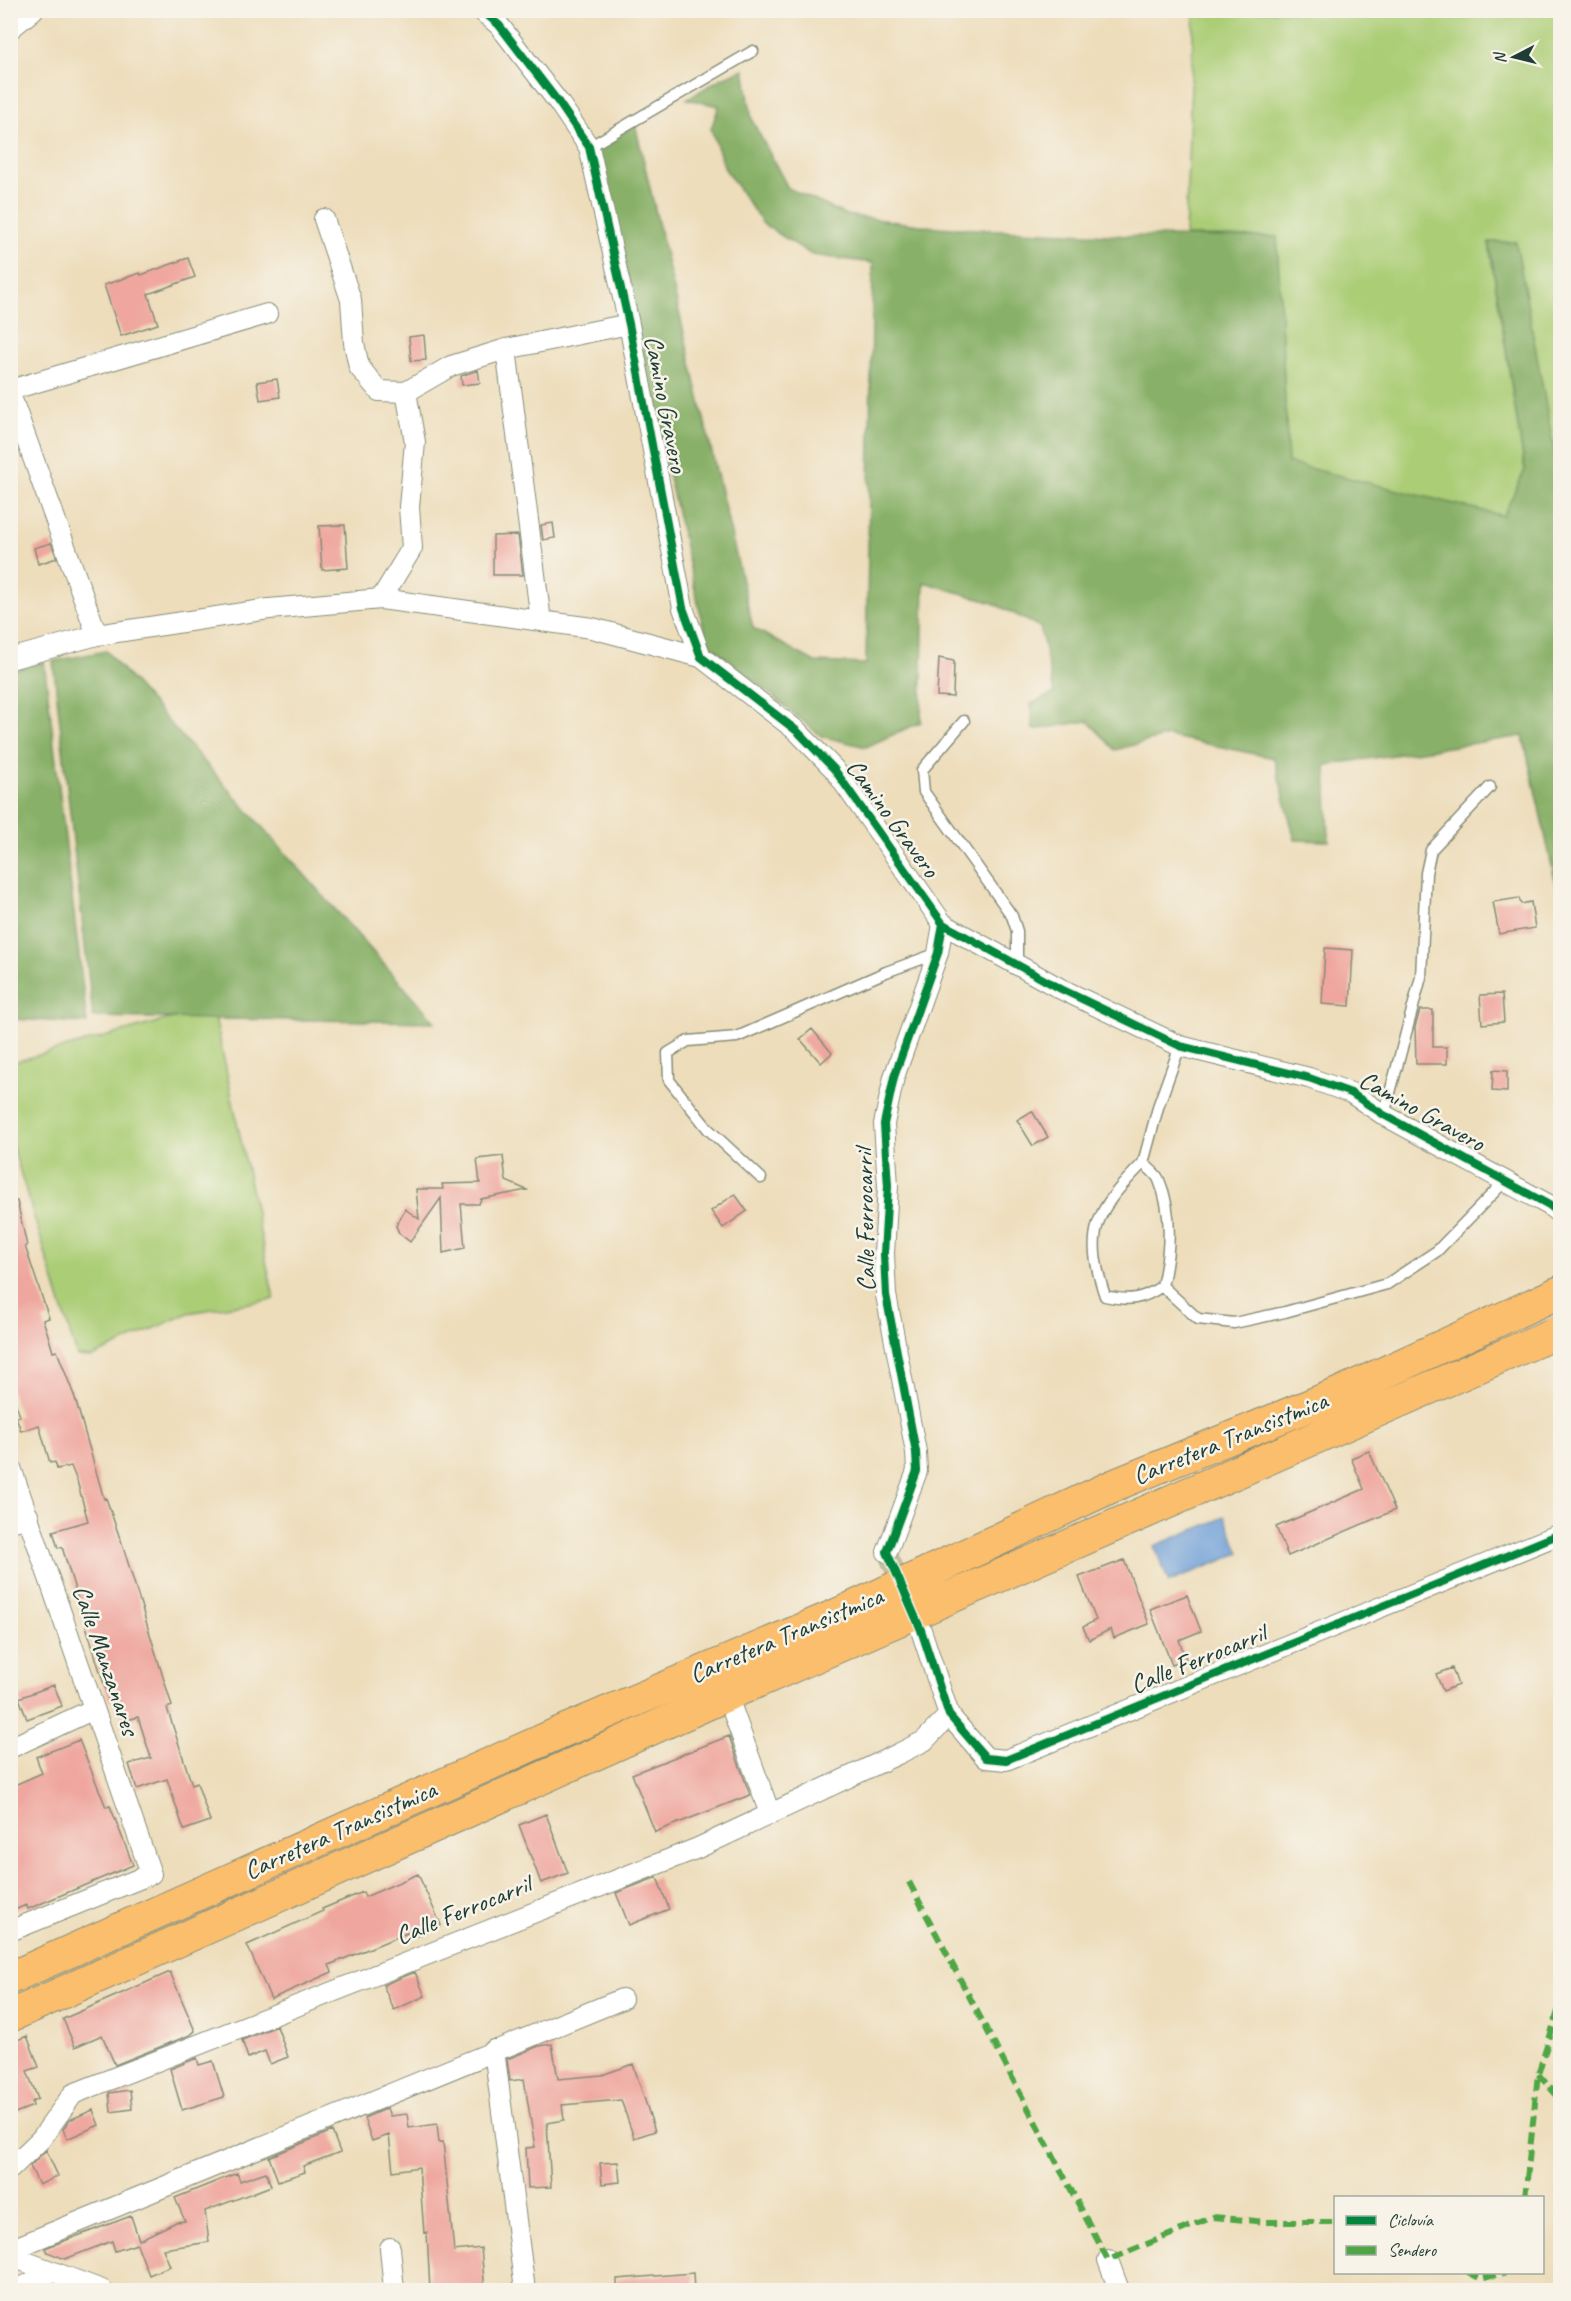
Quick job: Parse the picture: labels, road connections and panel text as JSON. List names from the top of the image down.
{
  "streets": {
    "main road": ["Carretera Transistmica"],
    "street": ["Camino Gravero", "Calle Ferrocarril", "Calle Manzanares"]
  },
  "crossings": [
    ["Camino Gravero", "Calle Ferrocarril"]
  ],
  "legend": ["Ciclovía", "Sendero"],
  "north": "left"
}
